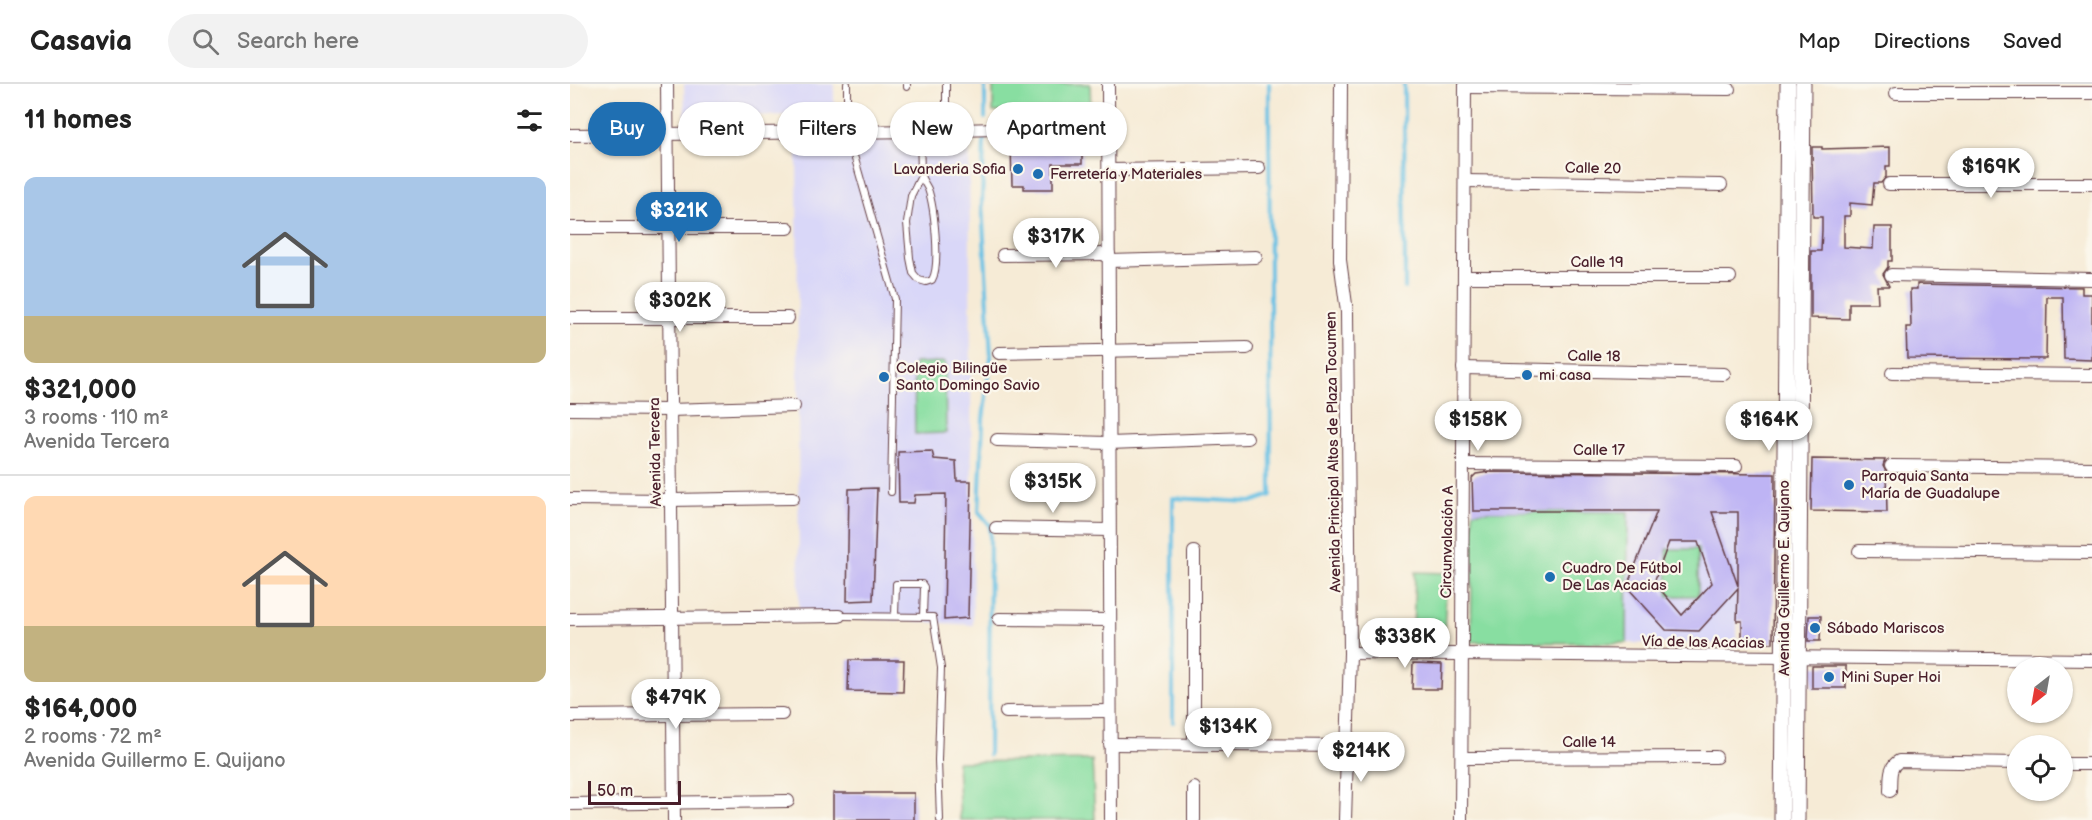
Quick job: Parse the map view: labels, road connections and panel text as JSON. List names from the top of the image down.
{
  "streets": {
    "street": [
      "Calle 20",
      "Calle 19",
      "Calle 18",
      "Calle 17",
      "Avenida Tercera",
      "Avenida Principal Altos de Plaza Tocumen",
      "Circunvalación A",
      "Avenida Guillermo E. Quijano",
      "Vía de las Acacias",
      "Calle 14"
    ]
  },
  "crossings": [
    ["Calle 20", "Circunvalación A"],
    ["Calle 19", "Circunvalación A"],
    ["Calle 18", "Circunvalación A"],
    ["Calle 17", "Circunvalación A"],
    ["Avenida Principal Altos de Plaza Tocumen", "Vía de las Acacias"],
    ["Circunvalación A", "Vía de las Acacias"],
    ["Circunvalación A", "Calle 14"],
    ["Avenida Guillermo E. Quijano", "Vía de las Acacias"]
  ],
  "places": [
    "Lavanderia Sofia",
    "Ferretería y Materiales",
    "mi casa",
    "Colegio Bilingüe Santo Domingo Savio",
    "Parroquia Santa María de Guadalupe",
    "Cuadro De Fútbol De Las Acacias",
    "Sábado Mariscos",
    "Mini Super Hoi"
  ],
  "scale_bar": "50 m",
  "north": "bottom left",
  "page": {
    "header": "Casavia",
    "search": "Search here",
    "nav": ["Map", "Directions", "Saved"],
    "heading": "11 homes",
    "chip": [
      "Buy",
      "Rent",
      "Filters",
      "New",
      "Apartment"
    ],
    "price": [
      "$169K",
      "$321K",
      "$317K",
      "$302K",
      "$158K",
      "$164K",
      "$315K",
      "$338K",
      "$479K",
      "$134K",
      "$214K"
    ],
    "list": [
      {
        "name": "$321,000",
        "note": "3 rooms · 110 m² · Avenida Tercera"
      },
      {
        "name": "$164,000",
        "note": "2 rooms · 72 m² · Avenida Guillermo E. Quijano"
      }
    ],
    "scale": "50 m"
  }
}
